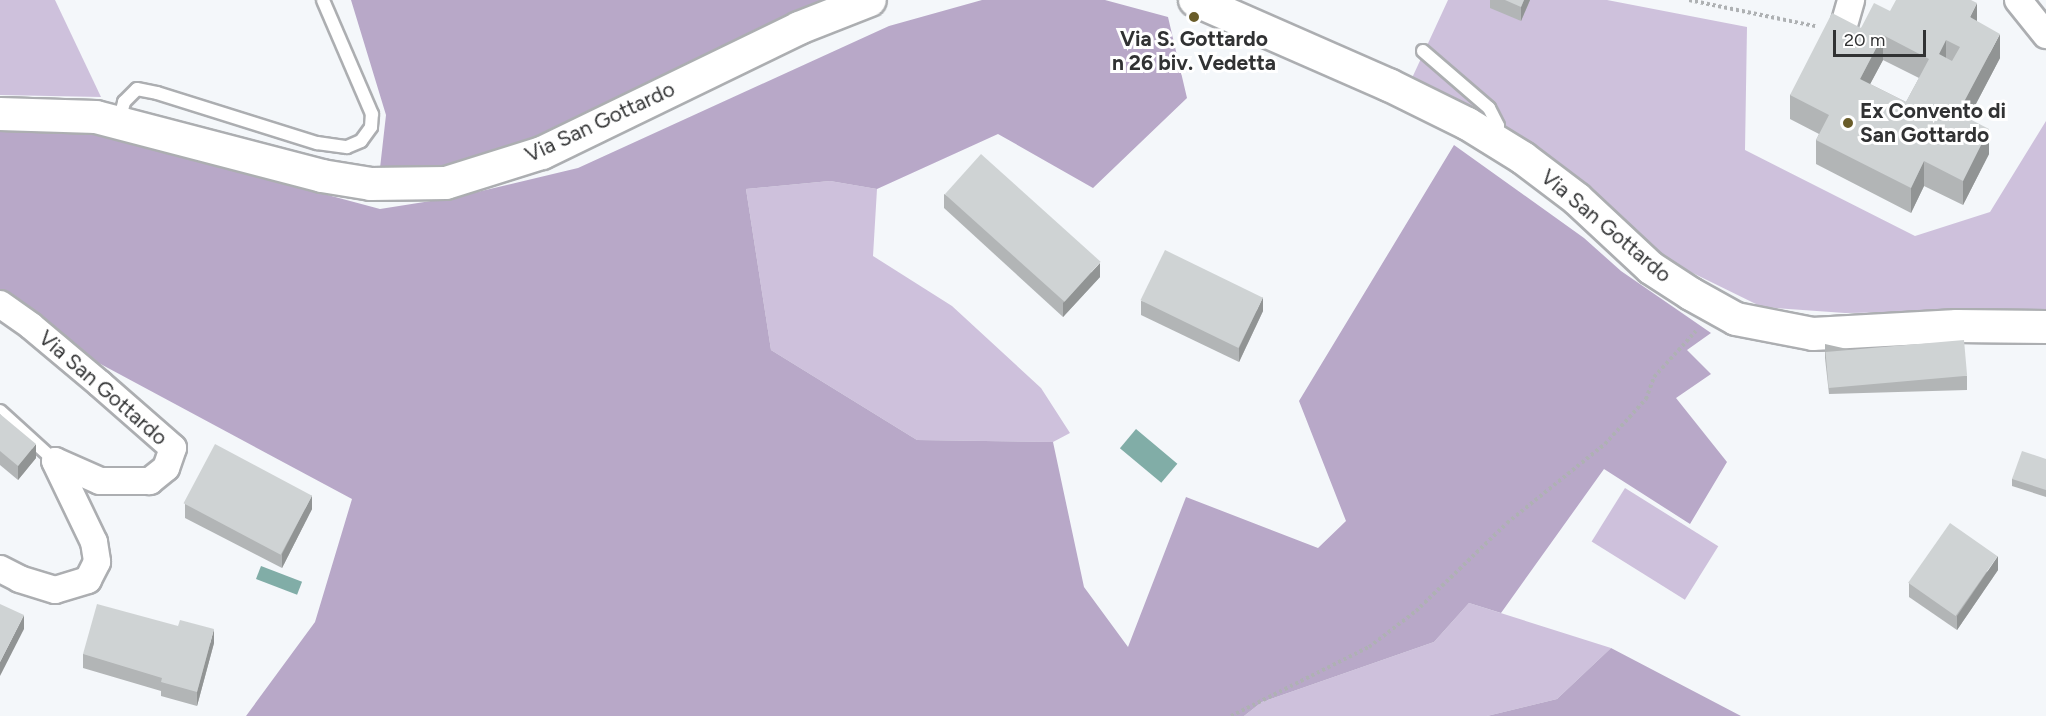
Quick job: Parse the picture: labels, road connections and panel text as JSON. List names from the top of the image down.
{
  "streets": {
    "street": ["Via San Gottardo"]
  },
  "places": ["Via S. Gottardo n 26 biv. Vedetta", "Ex Convento di San Gottardo"],
  "scale_bar": "20 m"
}
